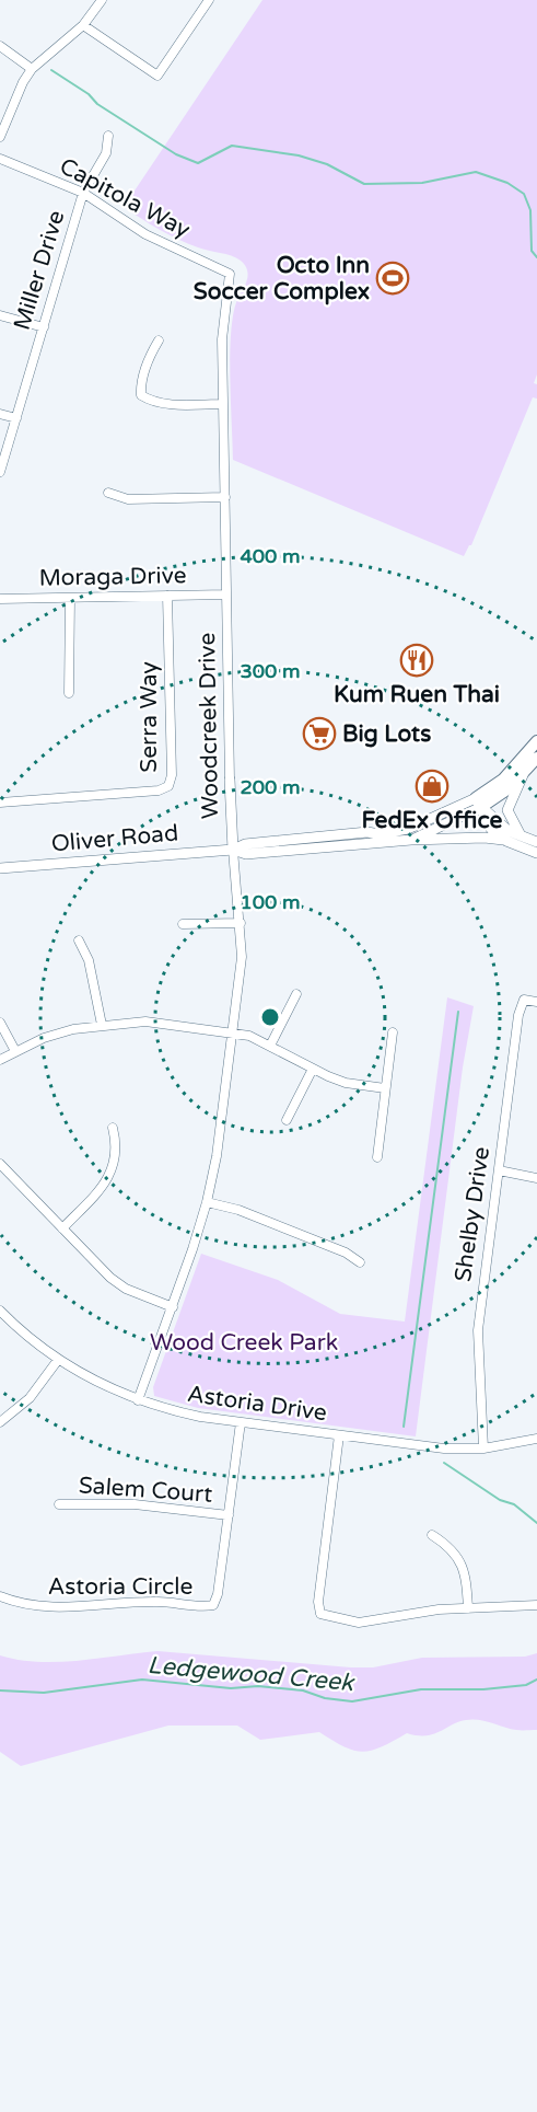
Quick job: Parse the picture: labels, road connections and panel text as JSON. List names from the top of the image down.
{
  "streets": {
    "street": [
      "Capitola Way",
      "Miller Drive",
      "Moraga Drive",
      "Serra Way",
      "Woodcreek Drive",
      "Oliver Road",
      "Shelby Drive",
      "Astoria Drive",
      "Salem Court",
      "Astoria Circle"
    ]
  },
  "crossings": [
    ["Capitola Way", "Miller Drive"],
    ["Capitola Way", "Woodcreek Drive"],
    ["Moraga Drive", "Serra Way"],
    ["Moraga Drive", "Woodcreek Drive"],
    ["Woodcreek Drive", "Oliver Road"],
    ["Woodcreek Drive", "Astoria Drive"],
    ["Shelby Drive", "Astoria Drive"],
    ["Astoria Drive", "Astoria Circle"],
    ["Salem Court", "Astoria Circle"]
  ],
  "water": ["Ledgewood Creek"],
  "parks": ["Wood Creek Park"],
  "places": {
    "sports": ["Octo Inn Soccer Complex"],
    "restaurant": ["Kum Ruen Thai"],
    "supermarket": ["Big Lots"],
    "shop": ["FedEx Office"]
  },
  "rings": [
    "400 m",
    "300 m",
    "200 m",
    "100 m"
  ]
}
